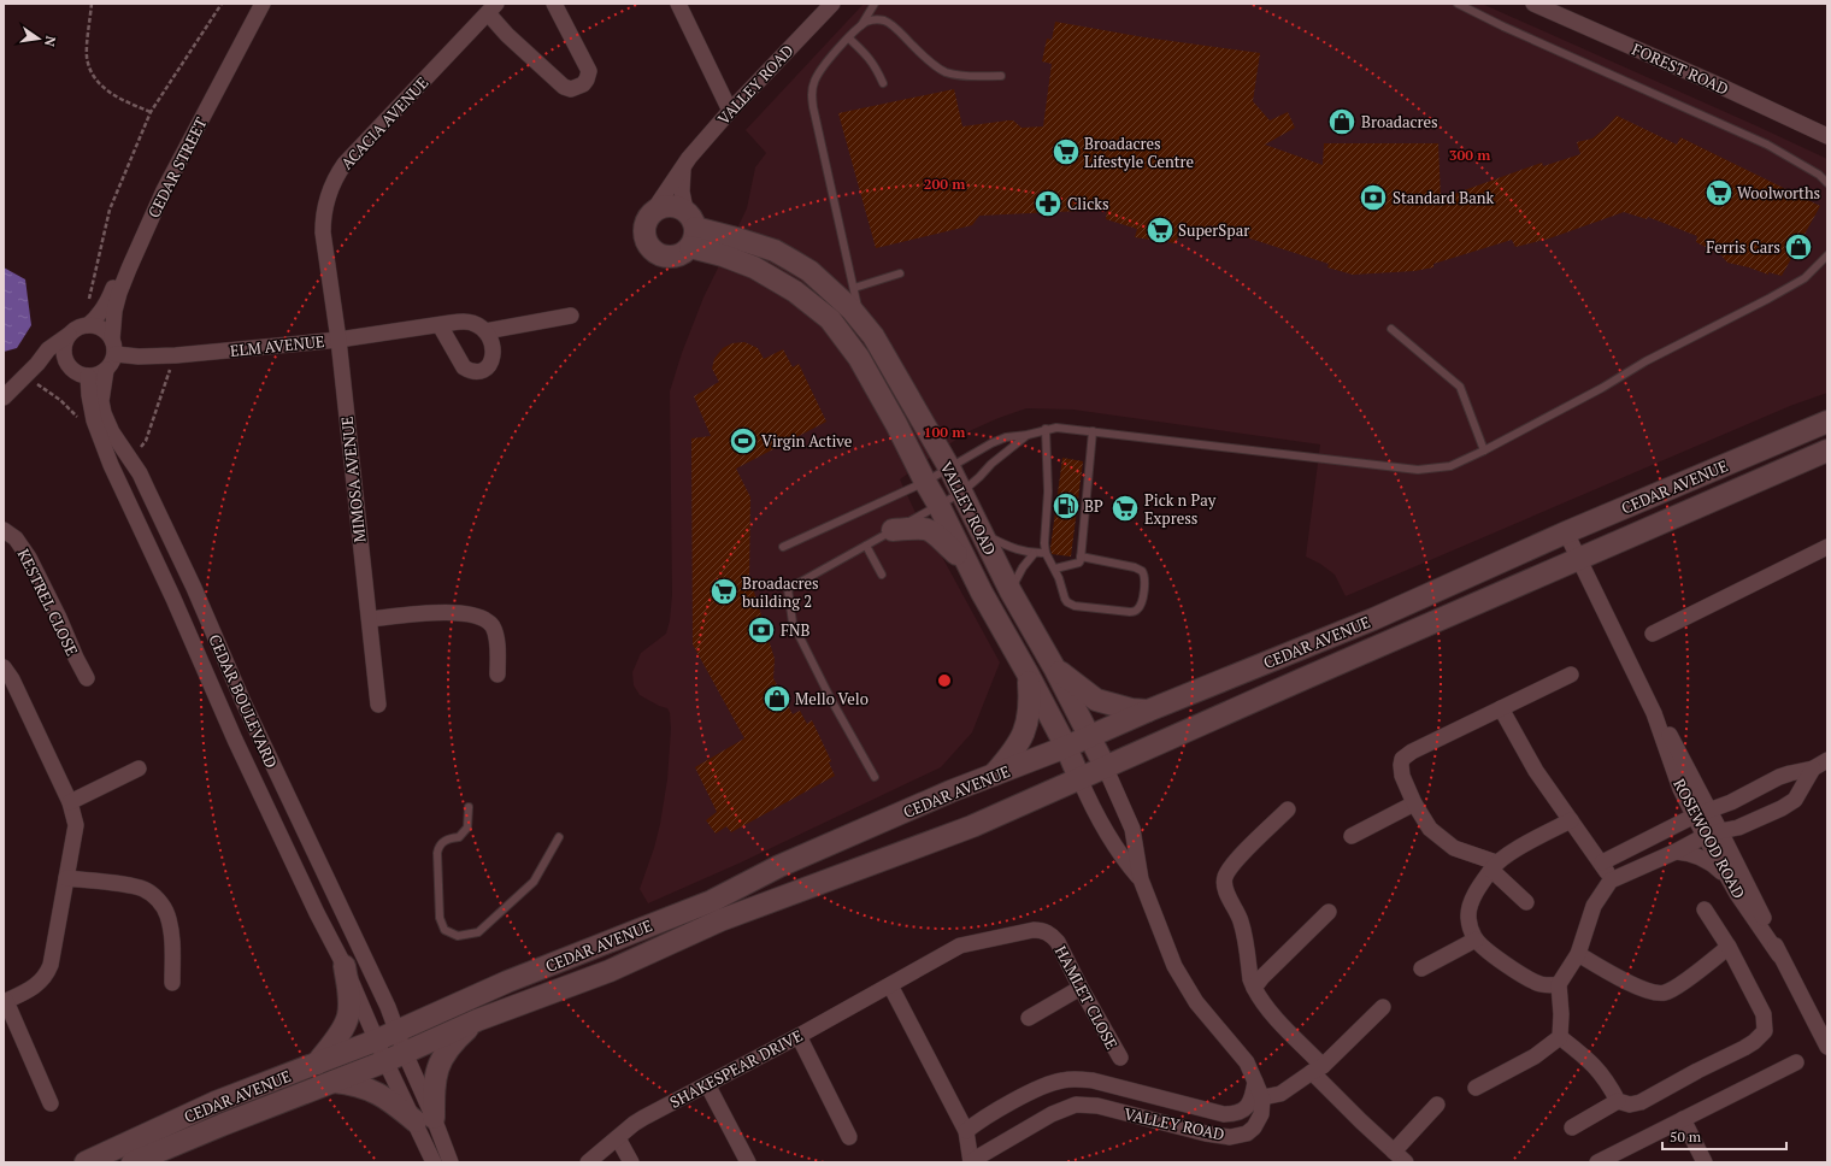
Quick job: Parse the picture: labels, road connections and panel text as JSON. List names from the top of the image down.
{
  "streets": {
    "main road": ["VALLEY ROAD", "CEDAR AVENUE"],
    "street": [
      "FOREST ROAD",
      "ACACIA AVENUE",
      "CEDAR STREET",
      "ELM AVENUE",
      "MIMOSA AVENUE",
      "KESTREL CLOSE",
      "CEDAR BOULEVARD",
      "ROSEWOOD ROAD",
      "HAMLET CLOSE",
      "SHAKESPEAR DRIVE"
    ]
  },
  "crossings": [
    ["VALLEY ROAD", "CEDAR AVENUE"],
    ["ACACIA AVENUE", "ELM AVENUE"],
    ["ACACIA AVENUE", "MIMOSA AVENUE"],
    ["CEDAR STREET", "ELM AVENUE"],
    ["CEDAR STREET", "CEDAR BOULEVARD"],
    ["ELM AVENUE", "MIMOSA AVENUE"],
    ["ELM AVENUE", "CEDAR BOULEVARD"],
    ["CEDAR AVENUE", "CEDAR BOULEVARD"],
    ["CEDAR AVENUE", "ROSEWOOD ROAD"],
    ["HAMLET CLOSE", "SHAKESPEAR DRIVE"]
  ],
  "places": {
    "shop": ["Broadacres", "Ferris Cars", "Mello Velo"],
    "supermarket": [
      "Broadacres Lifestyle Centre",
      "Woolworths",
      "SuperSpar",
      "Pick n Pay Express",
      "Broadacres building 2"
    ],
    "bank": ["Standard Bank", "FNB"],
    "pharmacy": ["Clicks"],
    "sports": ["Virgin Active"],
    "fuel station": ["BP"]
  },
  "scale_bar": "50 m",
  "north": "right",
  "rings": ["300 m", "200 m", "100 m"]
}
